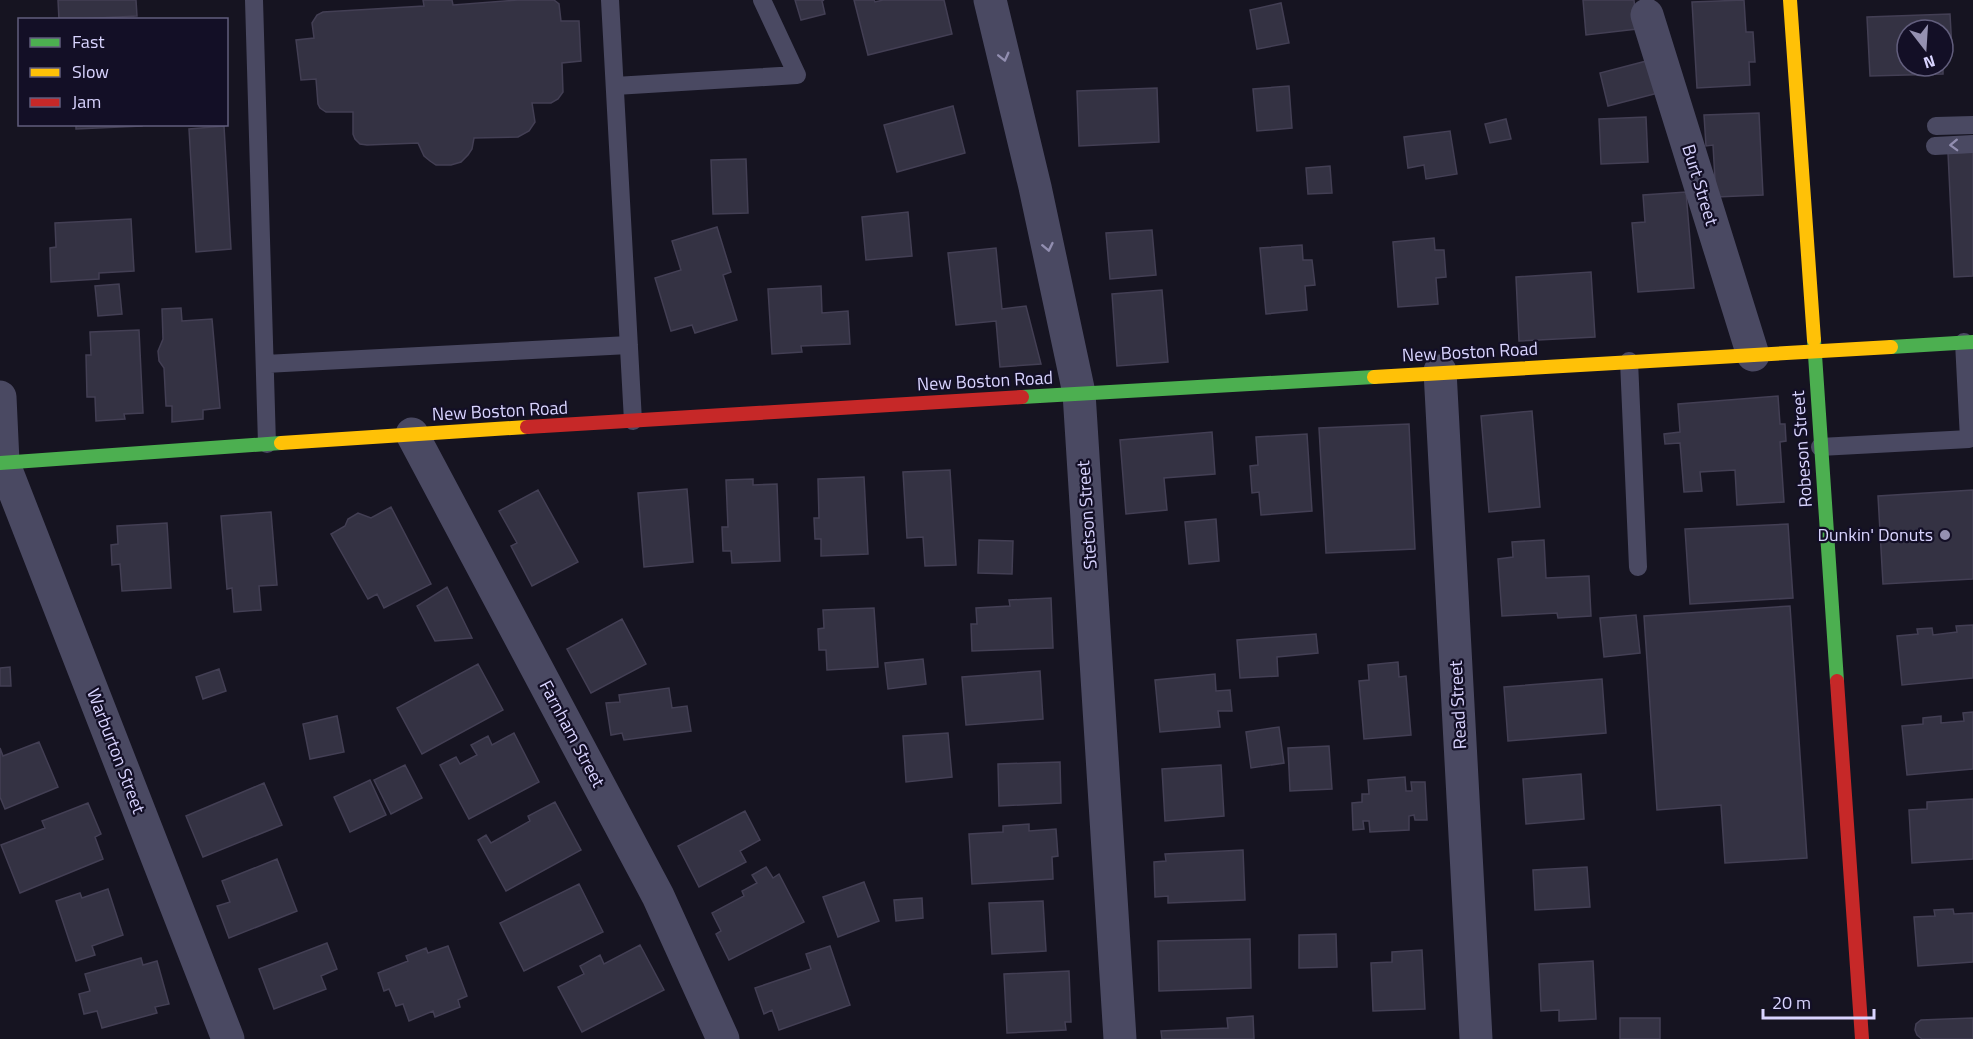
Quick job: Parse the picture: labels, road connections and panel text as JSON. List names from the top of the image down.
{
  "streets": {
    "street": [
      "Burt Street",
      "New Boston Road",
      "Robeson Street",
      "Stetson Street",
      "Read Street",
      "Farnham Street",
      "Warburton Street"
    ]
  },
  "crossings": [
    ["Burt Street", "New Boston Road"],
    ["New Boston Road", "Robeson Street"],
    ["New Boston Road", "Stetson Street"],
    ["New Boston Road", "Read Street"],
    ["New Boston Road", "Farnham Street"],
    ["New Boston Road", "Warburton Street"]
  ],
  "one_way": ["Stetson Street"],
  "places": ["Dunkin' Donuts"],
  "legend": ["Fast", "Slow", "Jam"],
  "scale_bar": "20 m",
  "north": "bottom"
}
